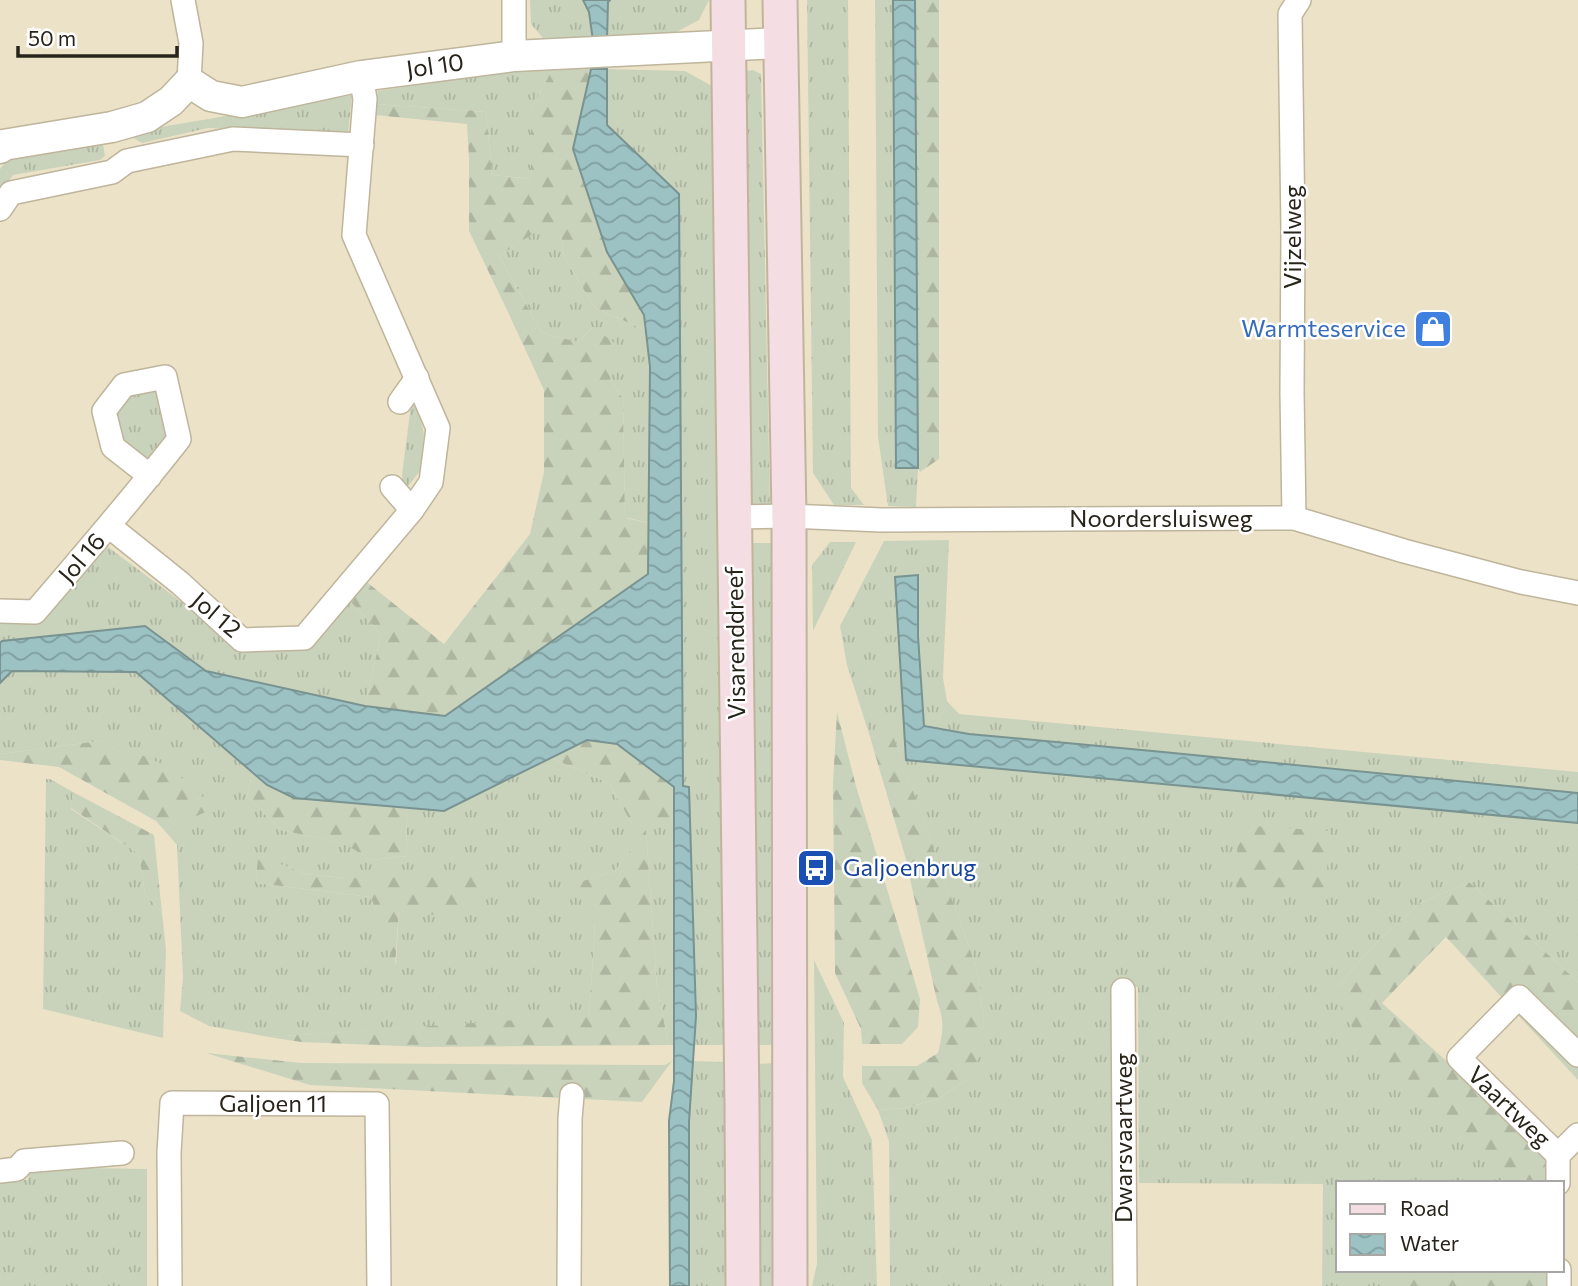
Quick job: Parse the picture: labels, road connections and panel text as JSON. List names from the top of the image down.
{
  "streets": {
    "main road": ["Visarenddreef"],
    "street": [
      "Jol 10",
      "Vijzelweg",
      "Noordersluisweg",
      "Jol 16",
      "Jol 12",
      "Galjoen 11",
      "Vaartweg",
      "Dwarsvaartweg"
    ]
  },
  "crossings": [
    ["Jol 10", "Jol 12"],
    ["Jol 10", "Visarenddreef"],
    ["Vijzelweg", "Noordersluisweg"],
    ["Noordersluisweg", "Visarenddreef"],
    ["Jol 16", "Jol 12"]
  ],
  "places": {
    "shop": ["Warmteservice"],
    "bus stop": ["Galjoenbrug"]
  },
  "legend": ["Road", "Water"],
  "scale_bar": "50 m"
}
